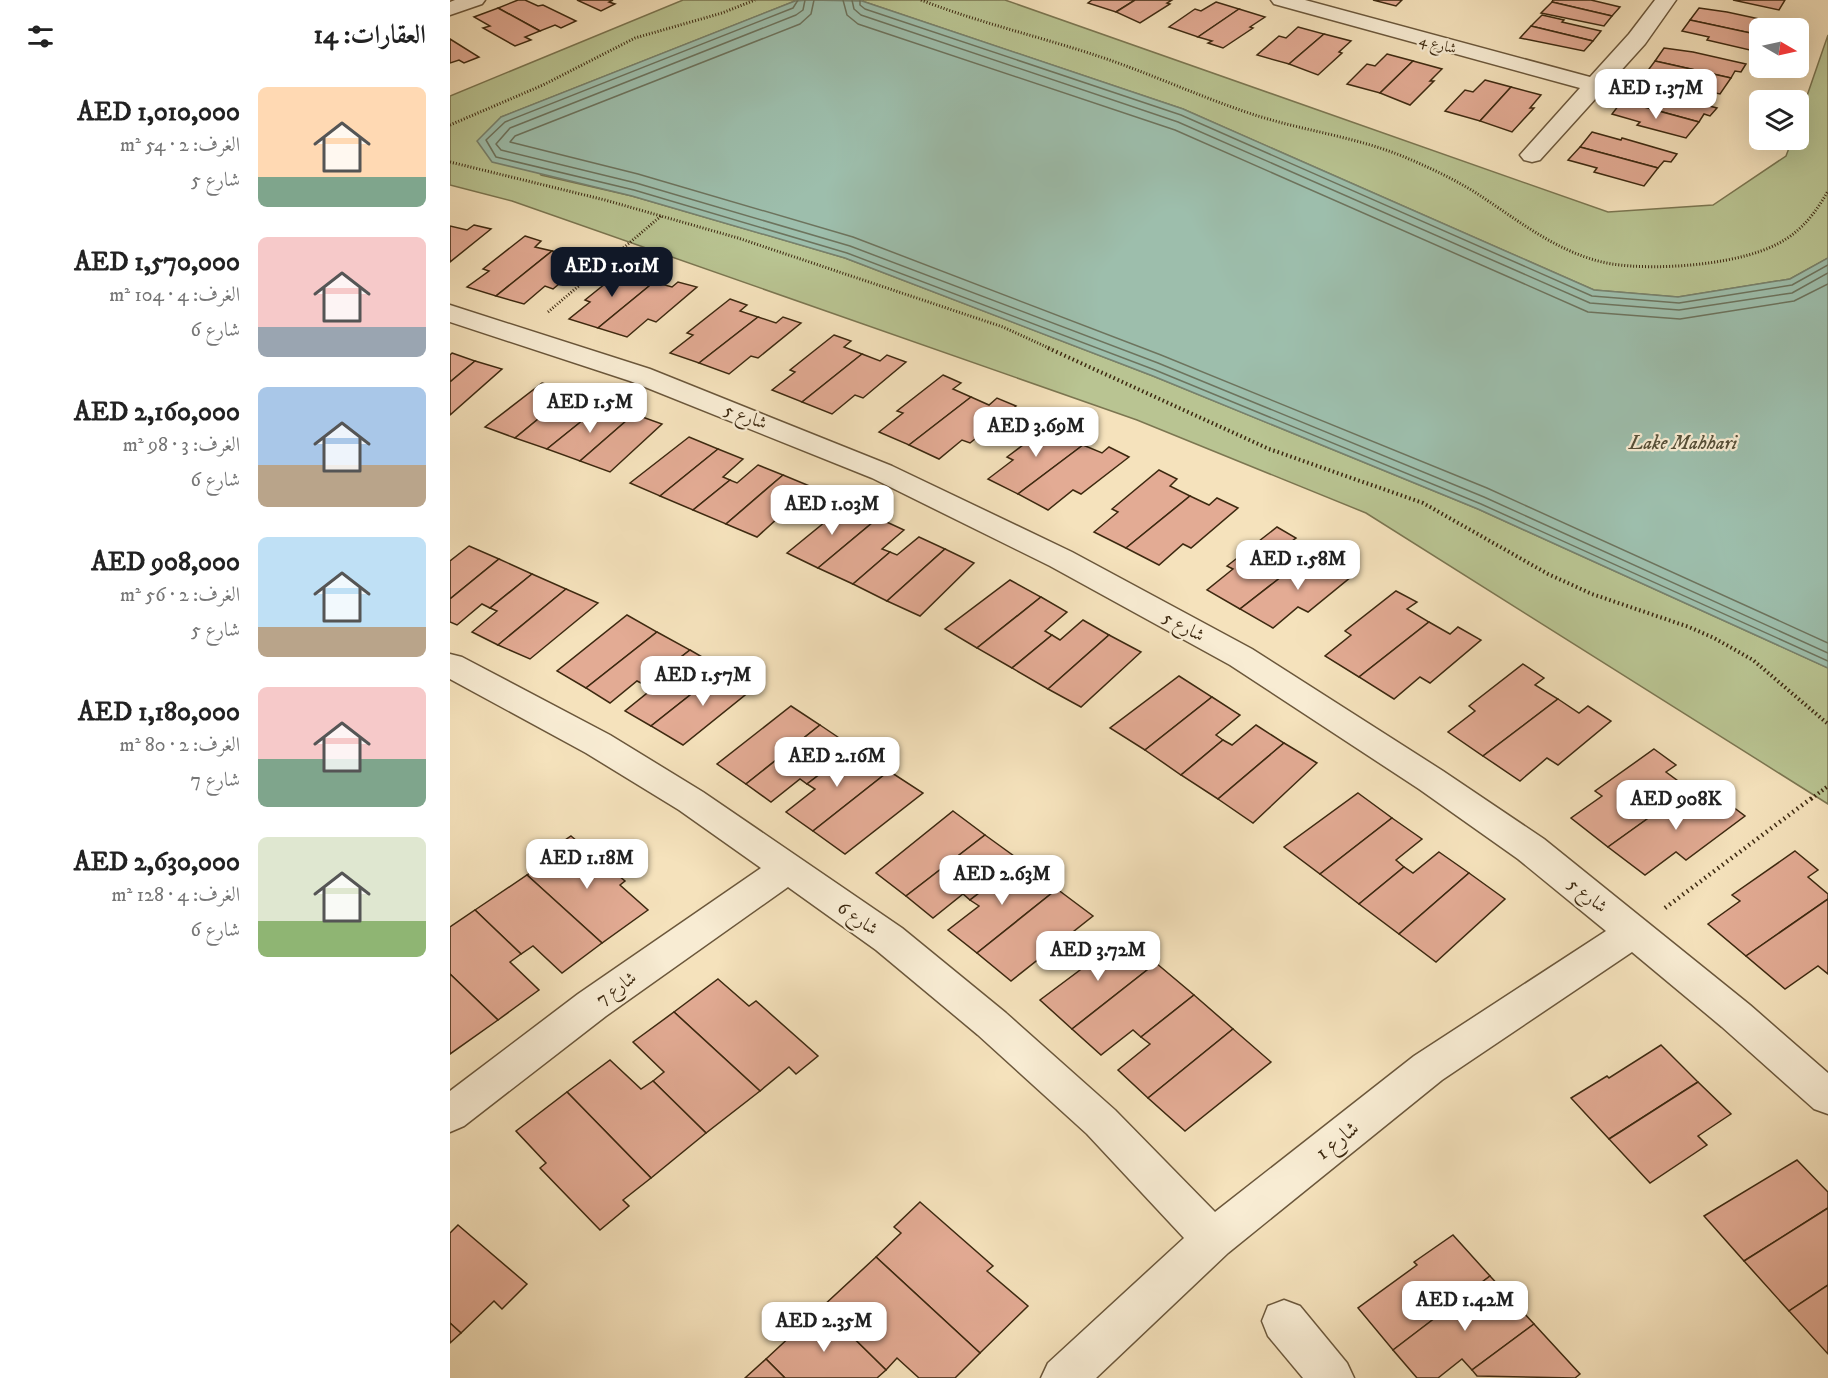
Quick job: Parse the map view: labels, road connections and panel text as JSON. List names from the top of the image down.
{
  "streets": {
    "street": [
      "شارع 4",
      "شارع 5",
      "شارع 6",
      "شارع 7",
      "شارع 1"
    ]
  },
  "crossings": [
    ["شارع 5", "شارع 1"],
    ["شارع 6", "شارع 7"],
    ["شارع 6", "شارع 1"]
  ],
  "water": ["Lake Mahhari"],
  "north": "right",
  "page": {
    "heading": "العقارات: 14",
    "price": [
      "AED 1.37M",
      "AED 1.01M",
      "AED 1.5M",
      "AED 3.69M",
      "AED 1.03M",
      "AED 1.58M",
      "AED 1.57M",
      "AED 2.16M",
      "AED 908K",
      "AED 1.18M",
      "AED 2.63M",
      "AED 3.72M",
      "AED 1.42M",
      "AED 2.35M"
    ],
    "list": [
      {
        "name": "AED 1,010,000",
        "note": "الغرف: 2 · 54 m² · شارع 5"
      },
      {
        "name": "AED 1,570,000",
        "note": "الغرف: 4 · 104 m² · شارع 6"
      },
      {
        "name": "AED 2,160,000",
        "note": "الغرف: 3 · 98 m² · شارع 6"
      },
      {
        "name": "AED 908,000",
        "note": "الغرف: 2 · 56 m² · شارع 5"
      },
      {
        "name": "AED 1,180,000",
        "note": "الغرف: 2 · 80 m² · شارع 7"
      },
      {
        "name": "AED 2,630,000",
        "note": "الغرف: 4 · 128 m² · شارع 6"
      }
    ]
  }
}
